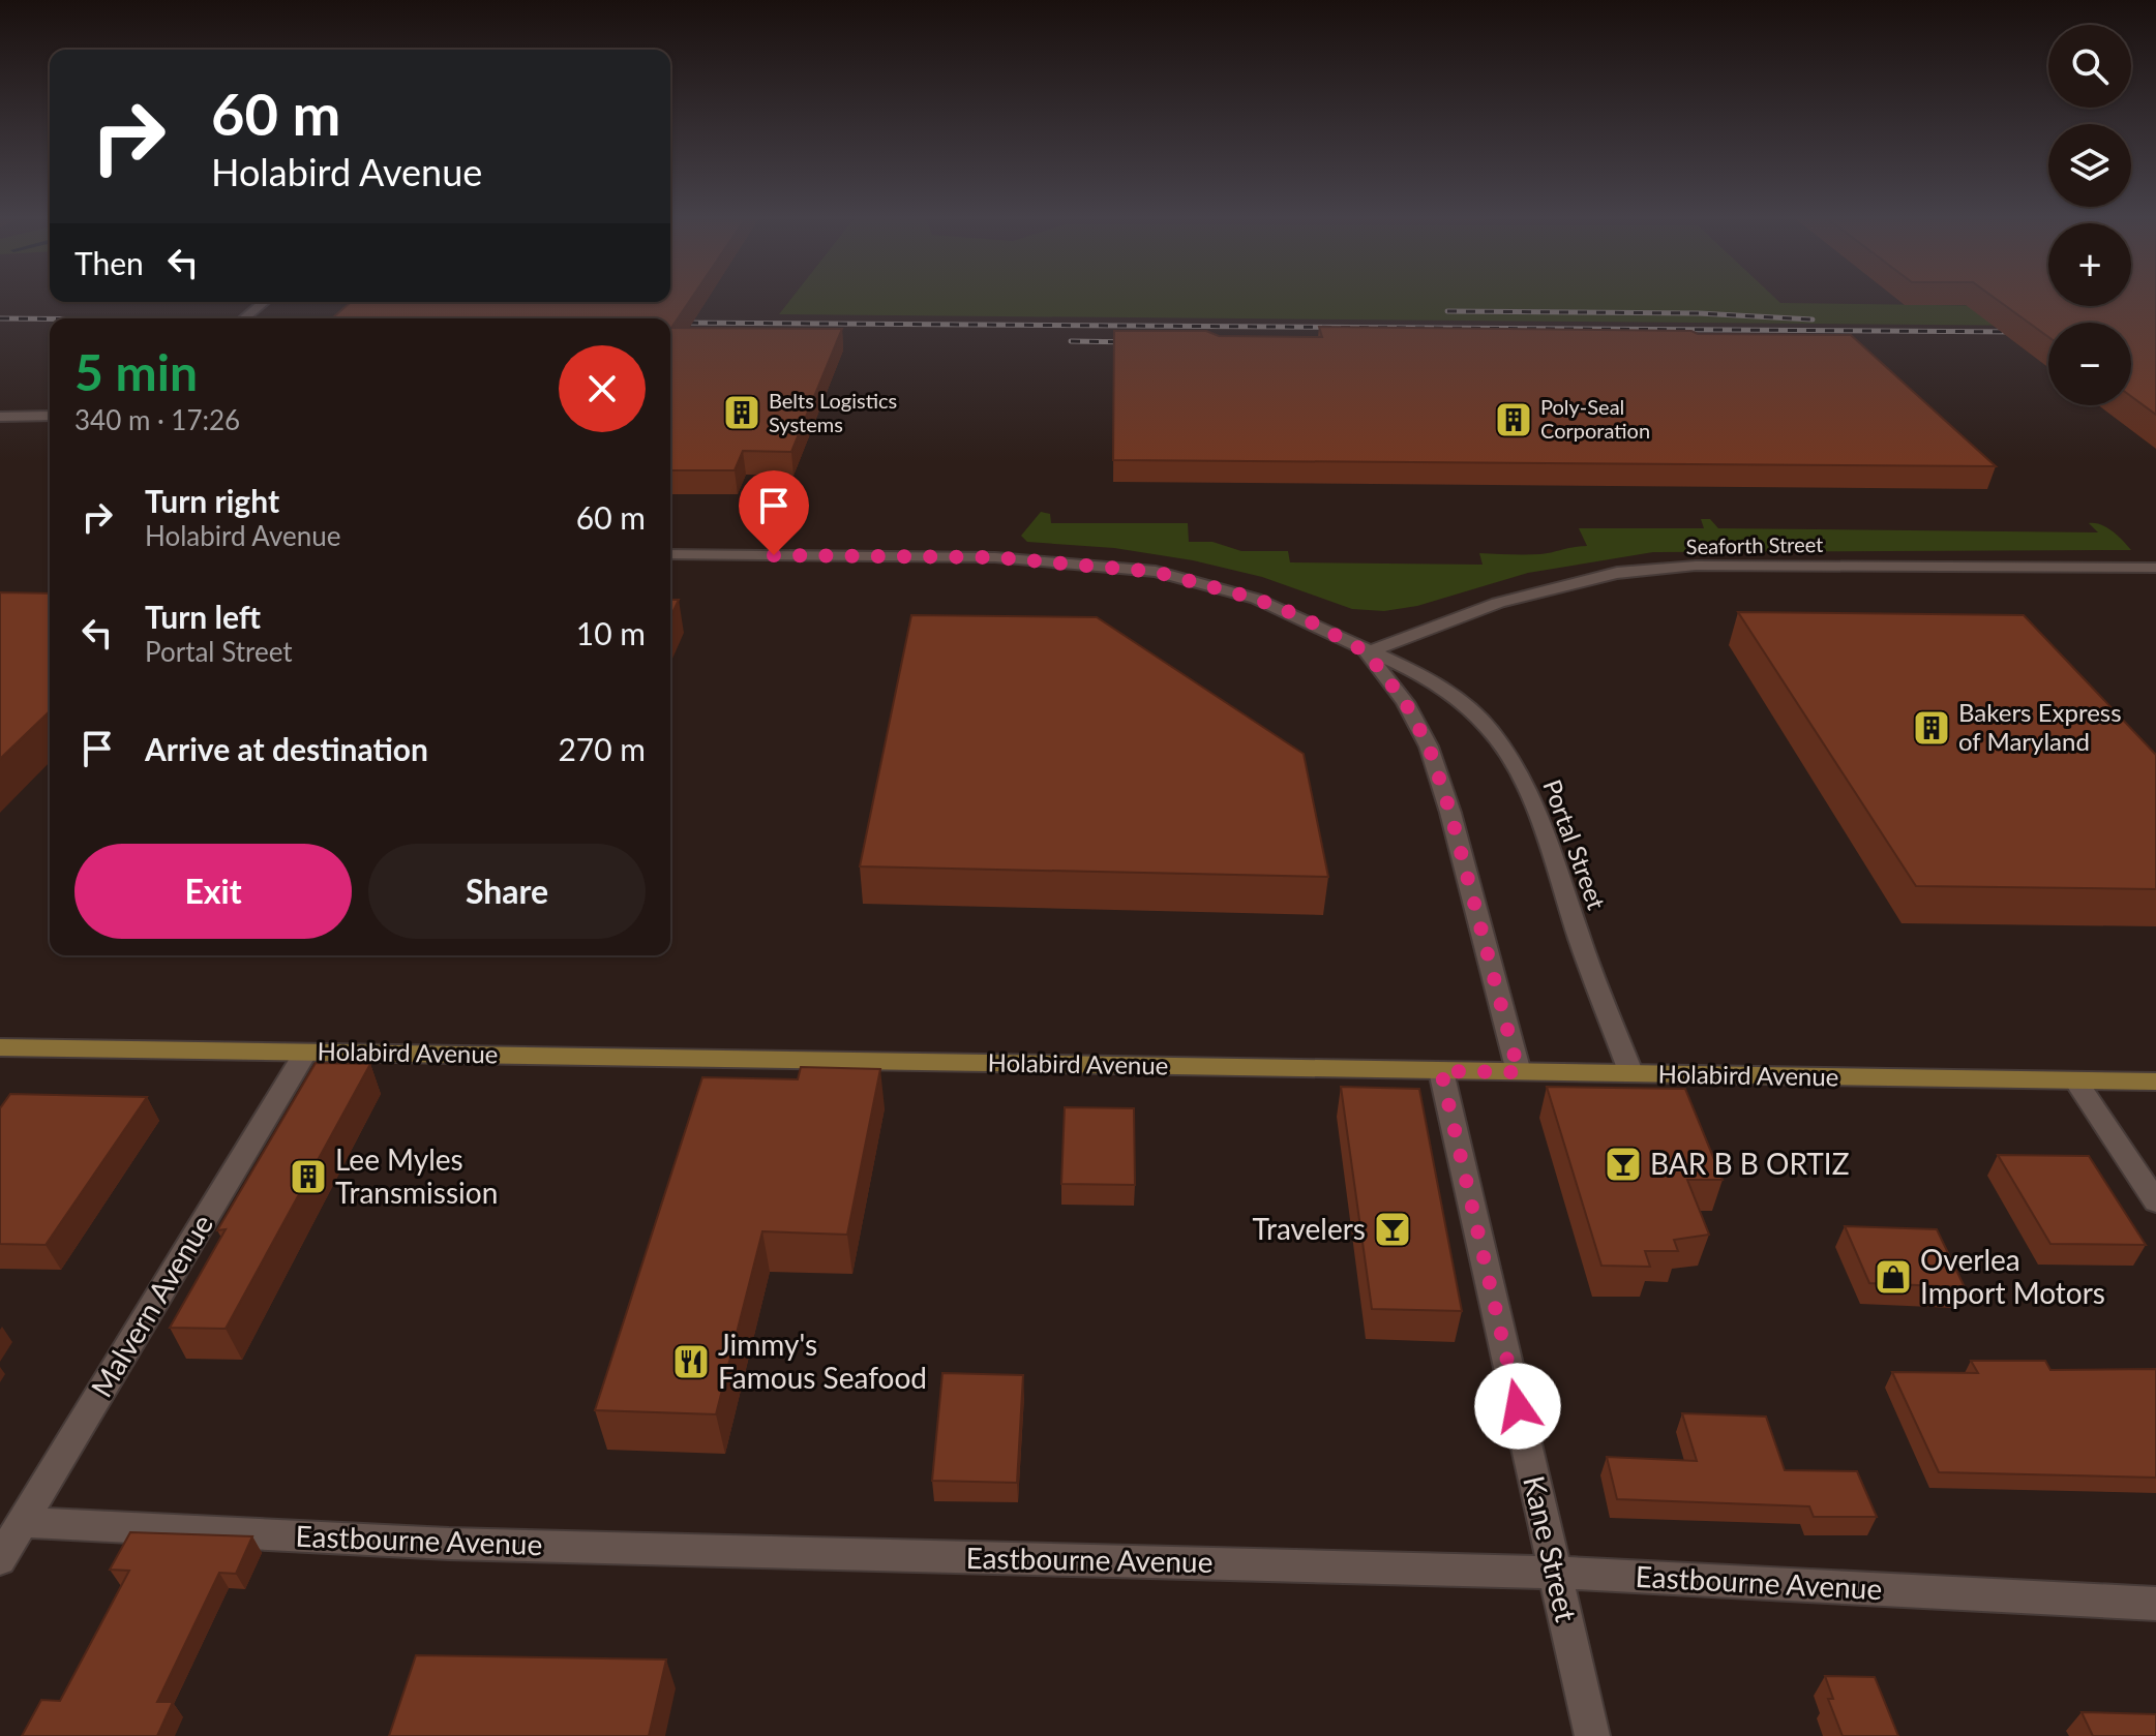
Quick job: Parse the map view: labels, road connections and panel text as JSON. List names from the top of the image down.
{
  "streets": {
    "main road": ["Holabird Avenue"],
    "street": [
      "Seaforth Street",
      "Portal Street",
      "Malvern Avenue",
      "Eastbourne Avenue",
      "Kane Street"
    ]
  },
  "crossings": [
    ["Seaforth Street", "Portal Street"],
    ["Portal Street", "Holabird Avenue"],
    ["Holabird Avenue", "Malvern Avenue"],
    ["Holabird Avenue", "Kane Street"],
    ["Malvern Avenue", "Eastbourne Avenue"],
    ["Eastbourne Avenue", "Kane Street"]
  ],
  "places": {
    "building": [
      "Belts Logistics Systems",
      "Poly-Seal Corporation",
      "Bakers Express of Maryland",
      "Lee Myles Transmission"
    ],
    "bar": ["BAR B B ORTIZ", "Travelers"],
    "shop": ["Overlea Import Motors"],
    "restaurant": ["Jimmy's Famous Seafood"]
  },
  "page": {
    "map_buttons": ["+", "−"],
    "turn": ["60 m", "Holabird Avenue"],
    "then": "Then",
    "heading": ["5 min", "340 m · 17:26"],
    "list": [
      {
        "name": "Turn right",
        "note": "Holabird Avenue",
        "value": "60 m"
      },
      {
        "name": "Turn left",
        "note": "Portal Street",
        "value": "10 m"
      },
      {
        "name": "Arrive at destination",
        "value": "270 m"
      }
    ],
    "buttons": ["Exit", "Share"]
  }
}
